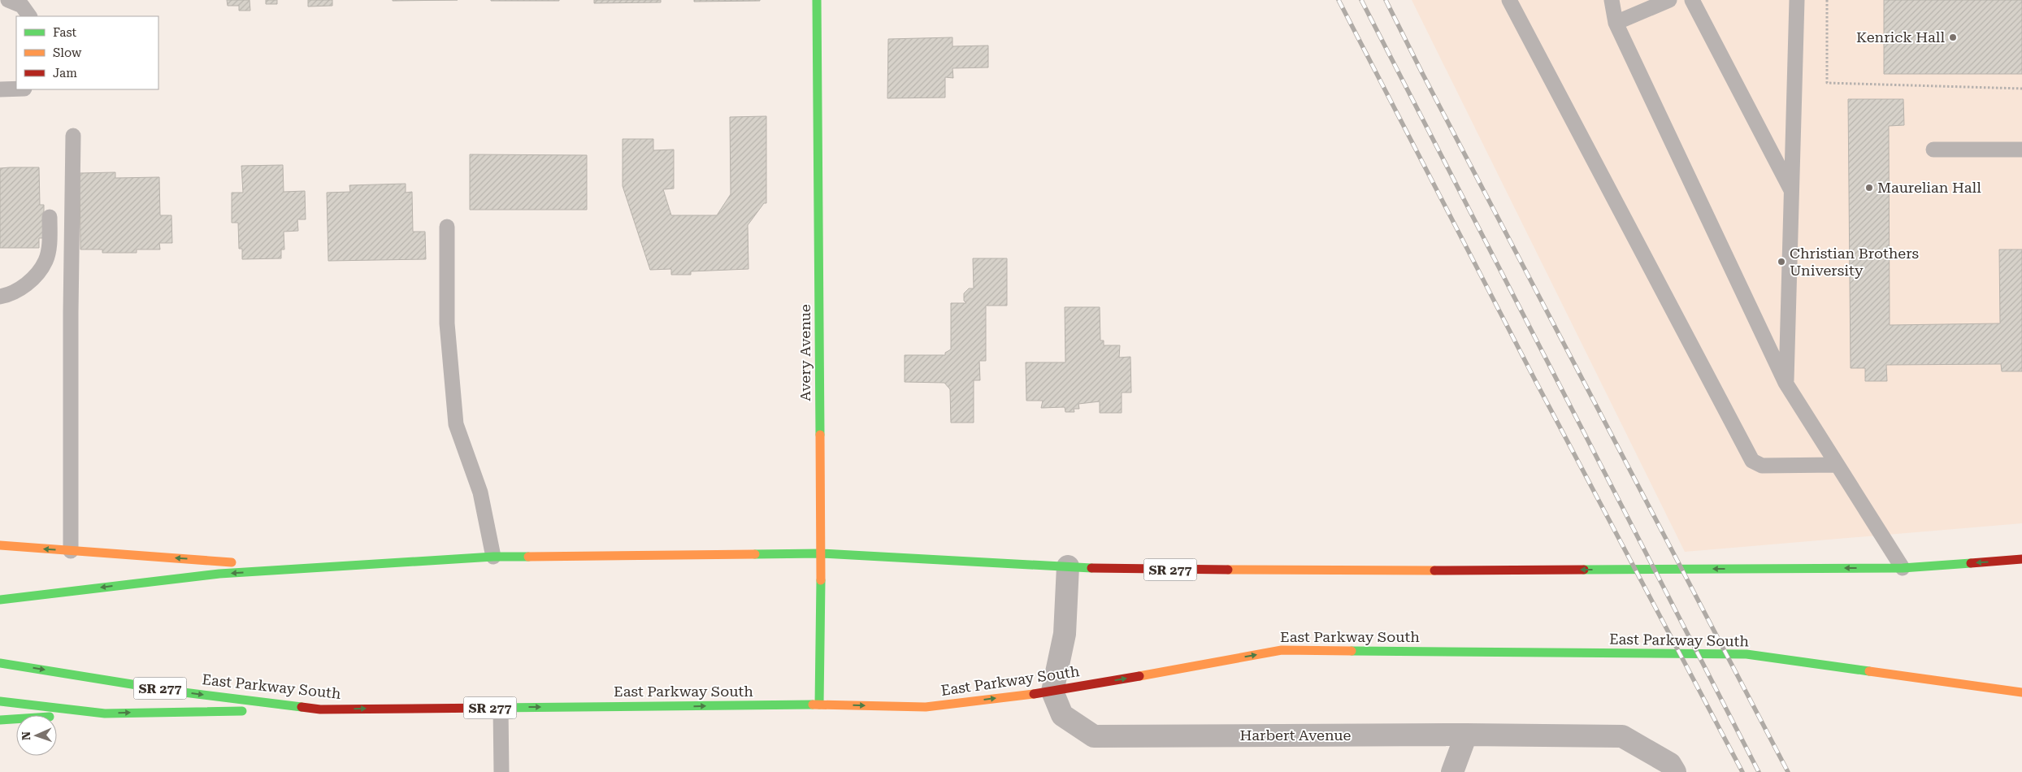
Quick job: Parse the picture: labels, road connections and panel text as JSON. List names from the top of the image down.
{
  "streets": {
    "main road": ["Avery Avenue", "SR 277", "East Parkway South"],
    "street": ["Harbert Avenue"]
  },
  "crossings": [
    ["Avery Avenue", "SR 277"],
    ["Avery Avenue", "East Parkway South"],
    ["East Parkway South", "Harbert Avenue"]
  ],
  "places": ["Kenrick Hall", "Maurelian Hall", "Christian Brothers University"],
  "legend": ["Fast", "Slow", "Jam"],
  "north": "left"
}
